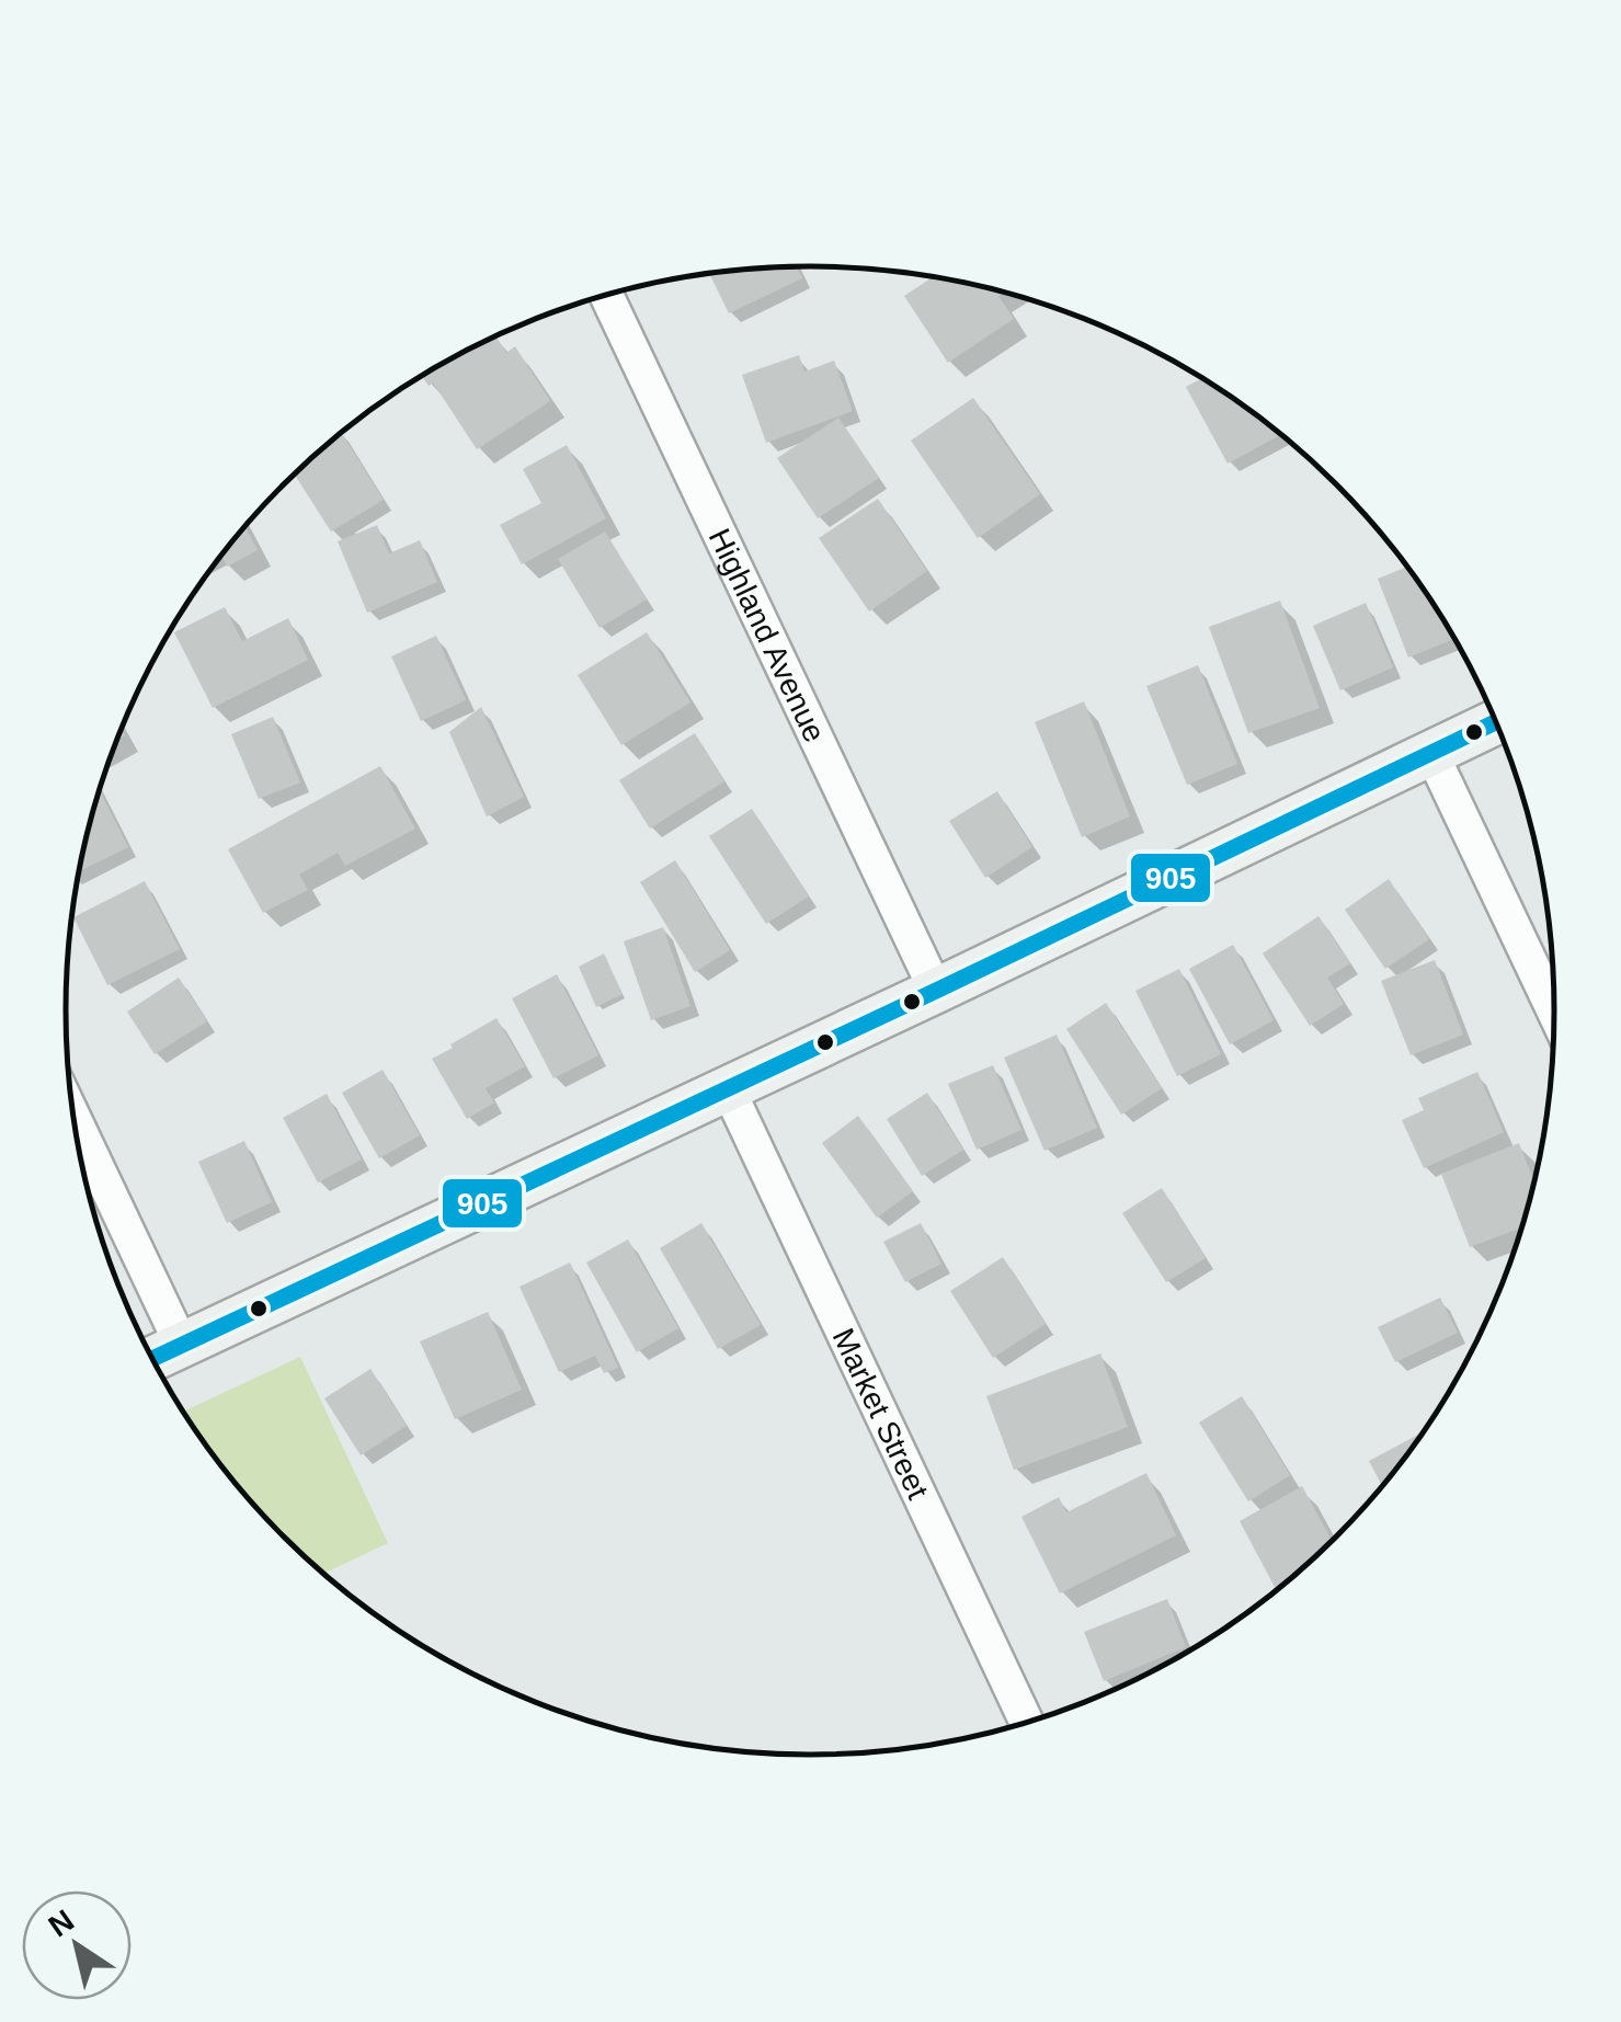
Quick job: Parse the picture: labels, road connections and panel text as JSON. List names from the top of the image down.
{
  "streets": {
    "street": ["Highland Avenue", "Market Street"]
  },
  "lines": ["transit line 905"],
  "north": "top left"
}
